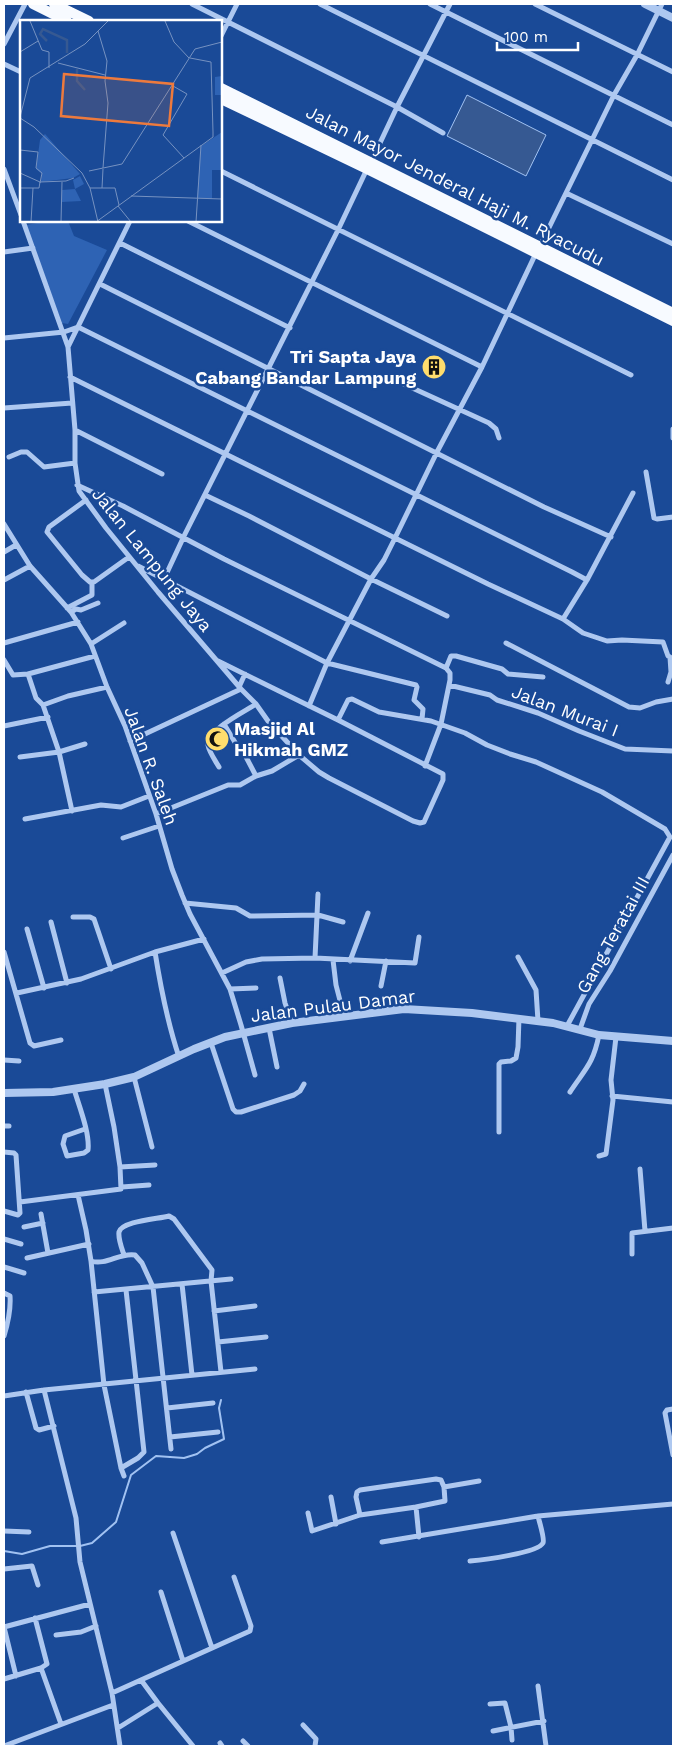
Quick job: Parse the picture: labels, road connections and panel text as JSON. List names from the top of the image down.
{
  "streets": {
    "main road": ["Jalan Mayor Jenderal Haji M. Ryacudu"],
    "street": [
      "Jalan Lampung Jaya",
      "Jalan Murai I",
      "Jalan R. Saleh",
      "Gang Teratai III",
      "Jalan Pulau Damar"
    ]
  },
  "crossings": [
    ["Jalan R. Saleh", "Jalan Pulau Damar"],
    ["Gang Teratai III", "Jalan Pulau Damar"]
  ],
  "places": {
    "building": ["Tri Sapta Jaya Cabang Bandar Lampung"],
    "mosque": ["Masjid Al Hikmah GMZ"]
  },
  "scale_bar": "100 m"
}
